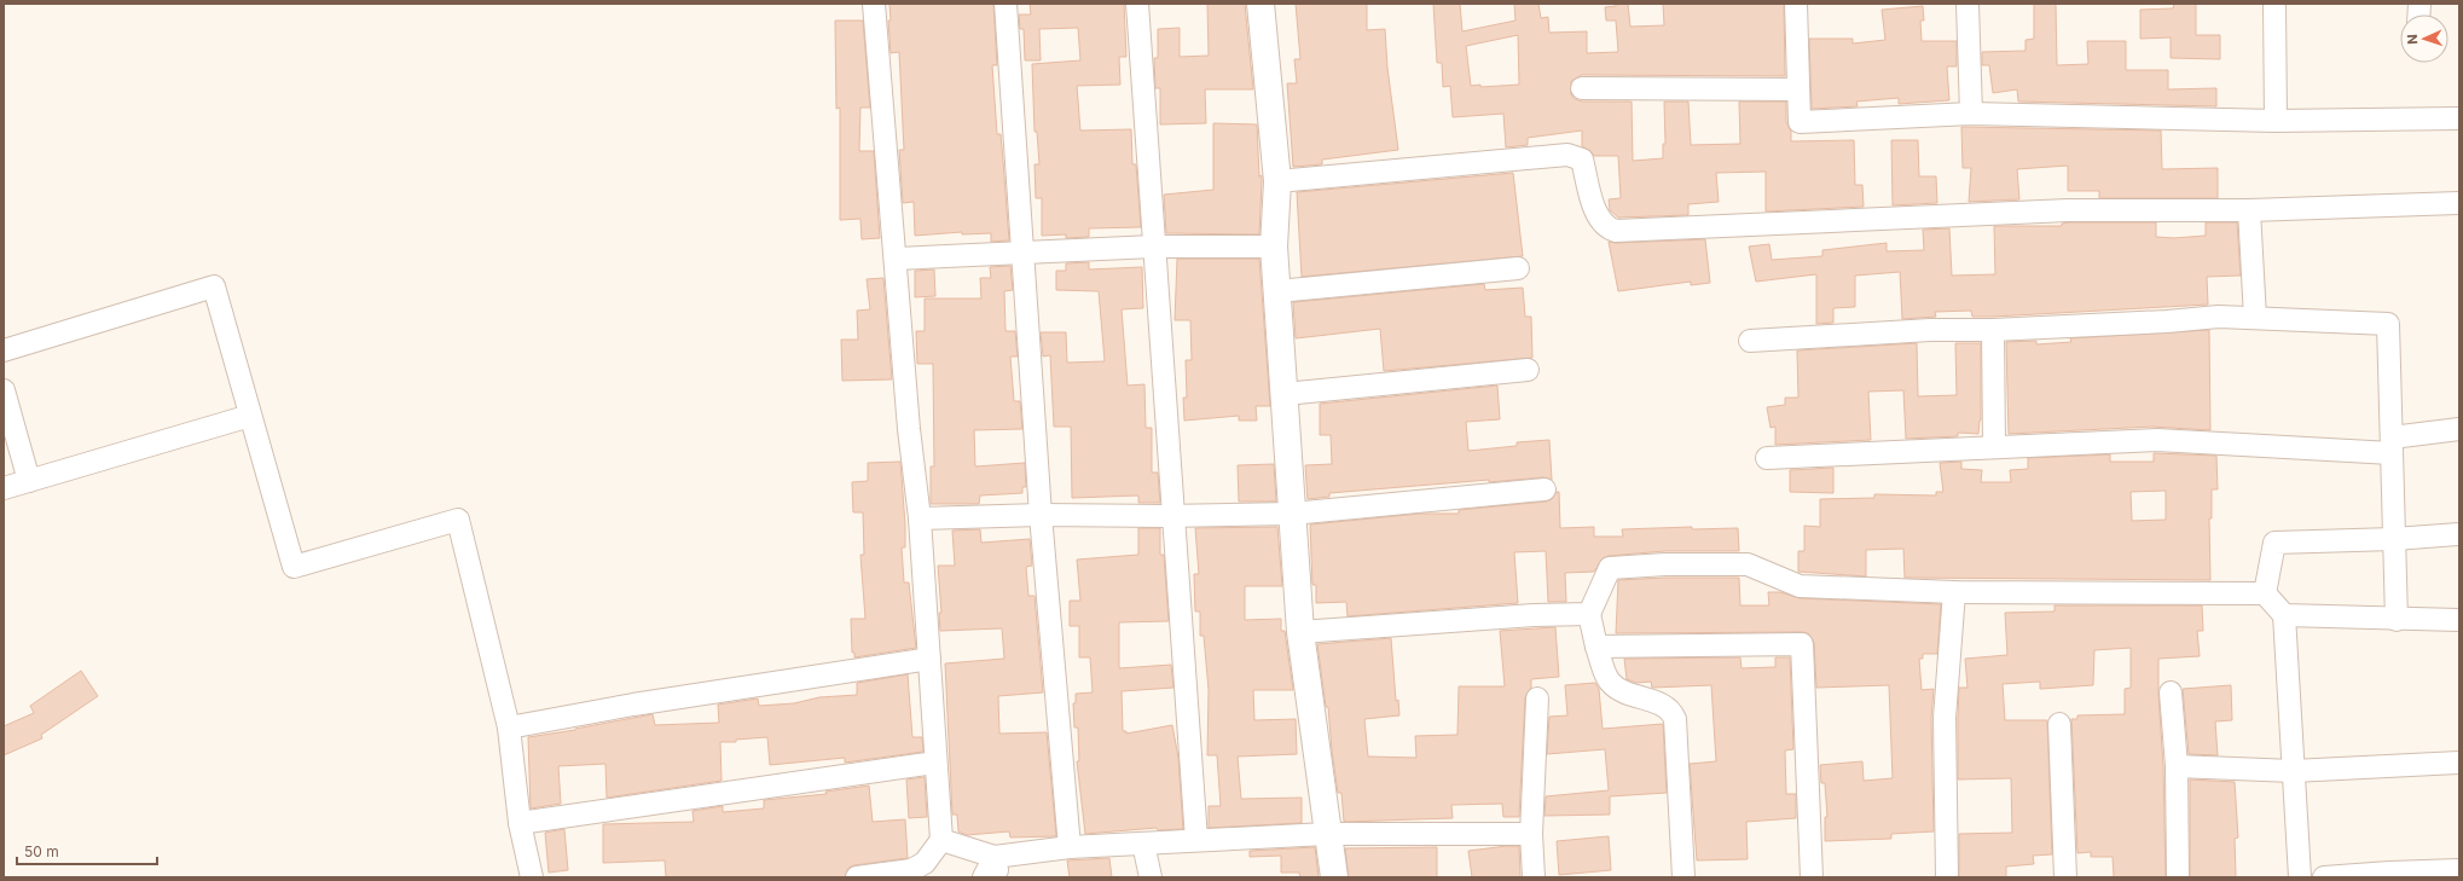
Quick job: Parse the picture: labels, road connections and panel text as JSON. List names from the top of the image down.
{
  "scale_bar": "50 m",
  "north": "left"
}
